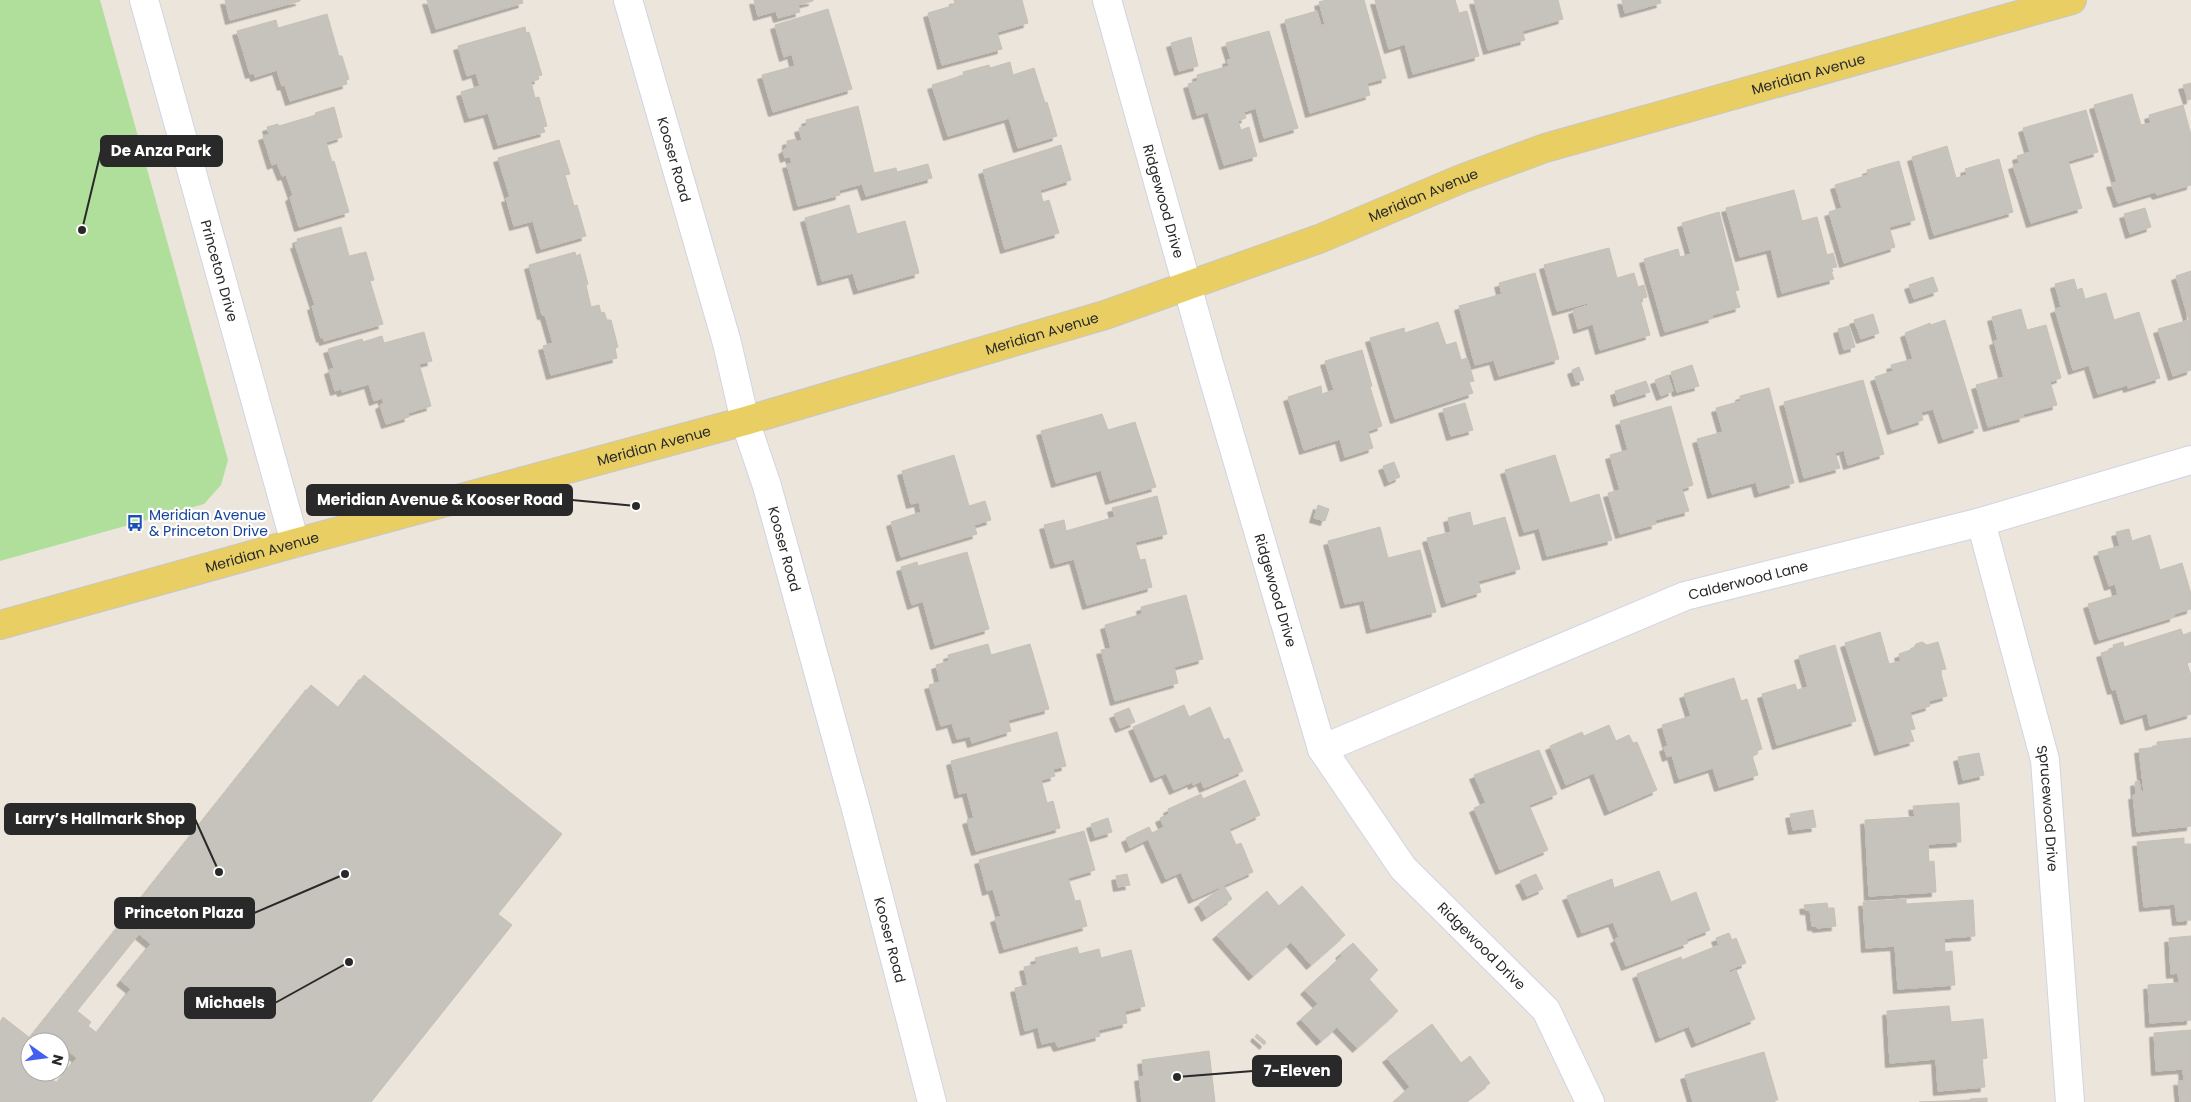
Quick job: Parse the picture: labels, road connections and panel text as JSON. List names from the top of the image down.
{
  "streets": {
    "main road": ["Meridian Avenue"],
    "street": [
      "Kooser Road",
      "Ridgewood Drive",
      "Princeton Drive",
      "Calderwood Lane",
      "Sprucewood Drive"
    ]
  },
  "crossings": [
    ["Meridian Avenue", "Kooser Road"],
    ["Meridian Avenue", "Ridgewood Drive"],
    ["Meridian Avenue", "Princeton Drive"],
    ["Ridgewood Drive", "Calderwood Lane"],
    ["Calderwood Lane", "Sprucewood Drive"]
  ],
  "places": {
    "other": [
      "De Anza Park",
      "Meridian Avenue & Kooser Road",
      "Larry’s Hallmark Shop",
      "Princeton Plaza",
      "Michaels",
      "7-Eleven"
    ],
    "bus stop": ["Meridian Avenue & Princeton Drive"]
  },
  "north": "right"
}
